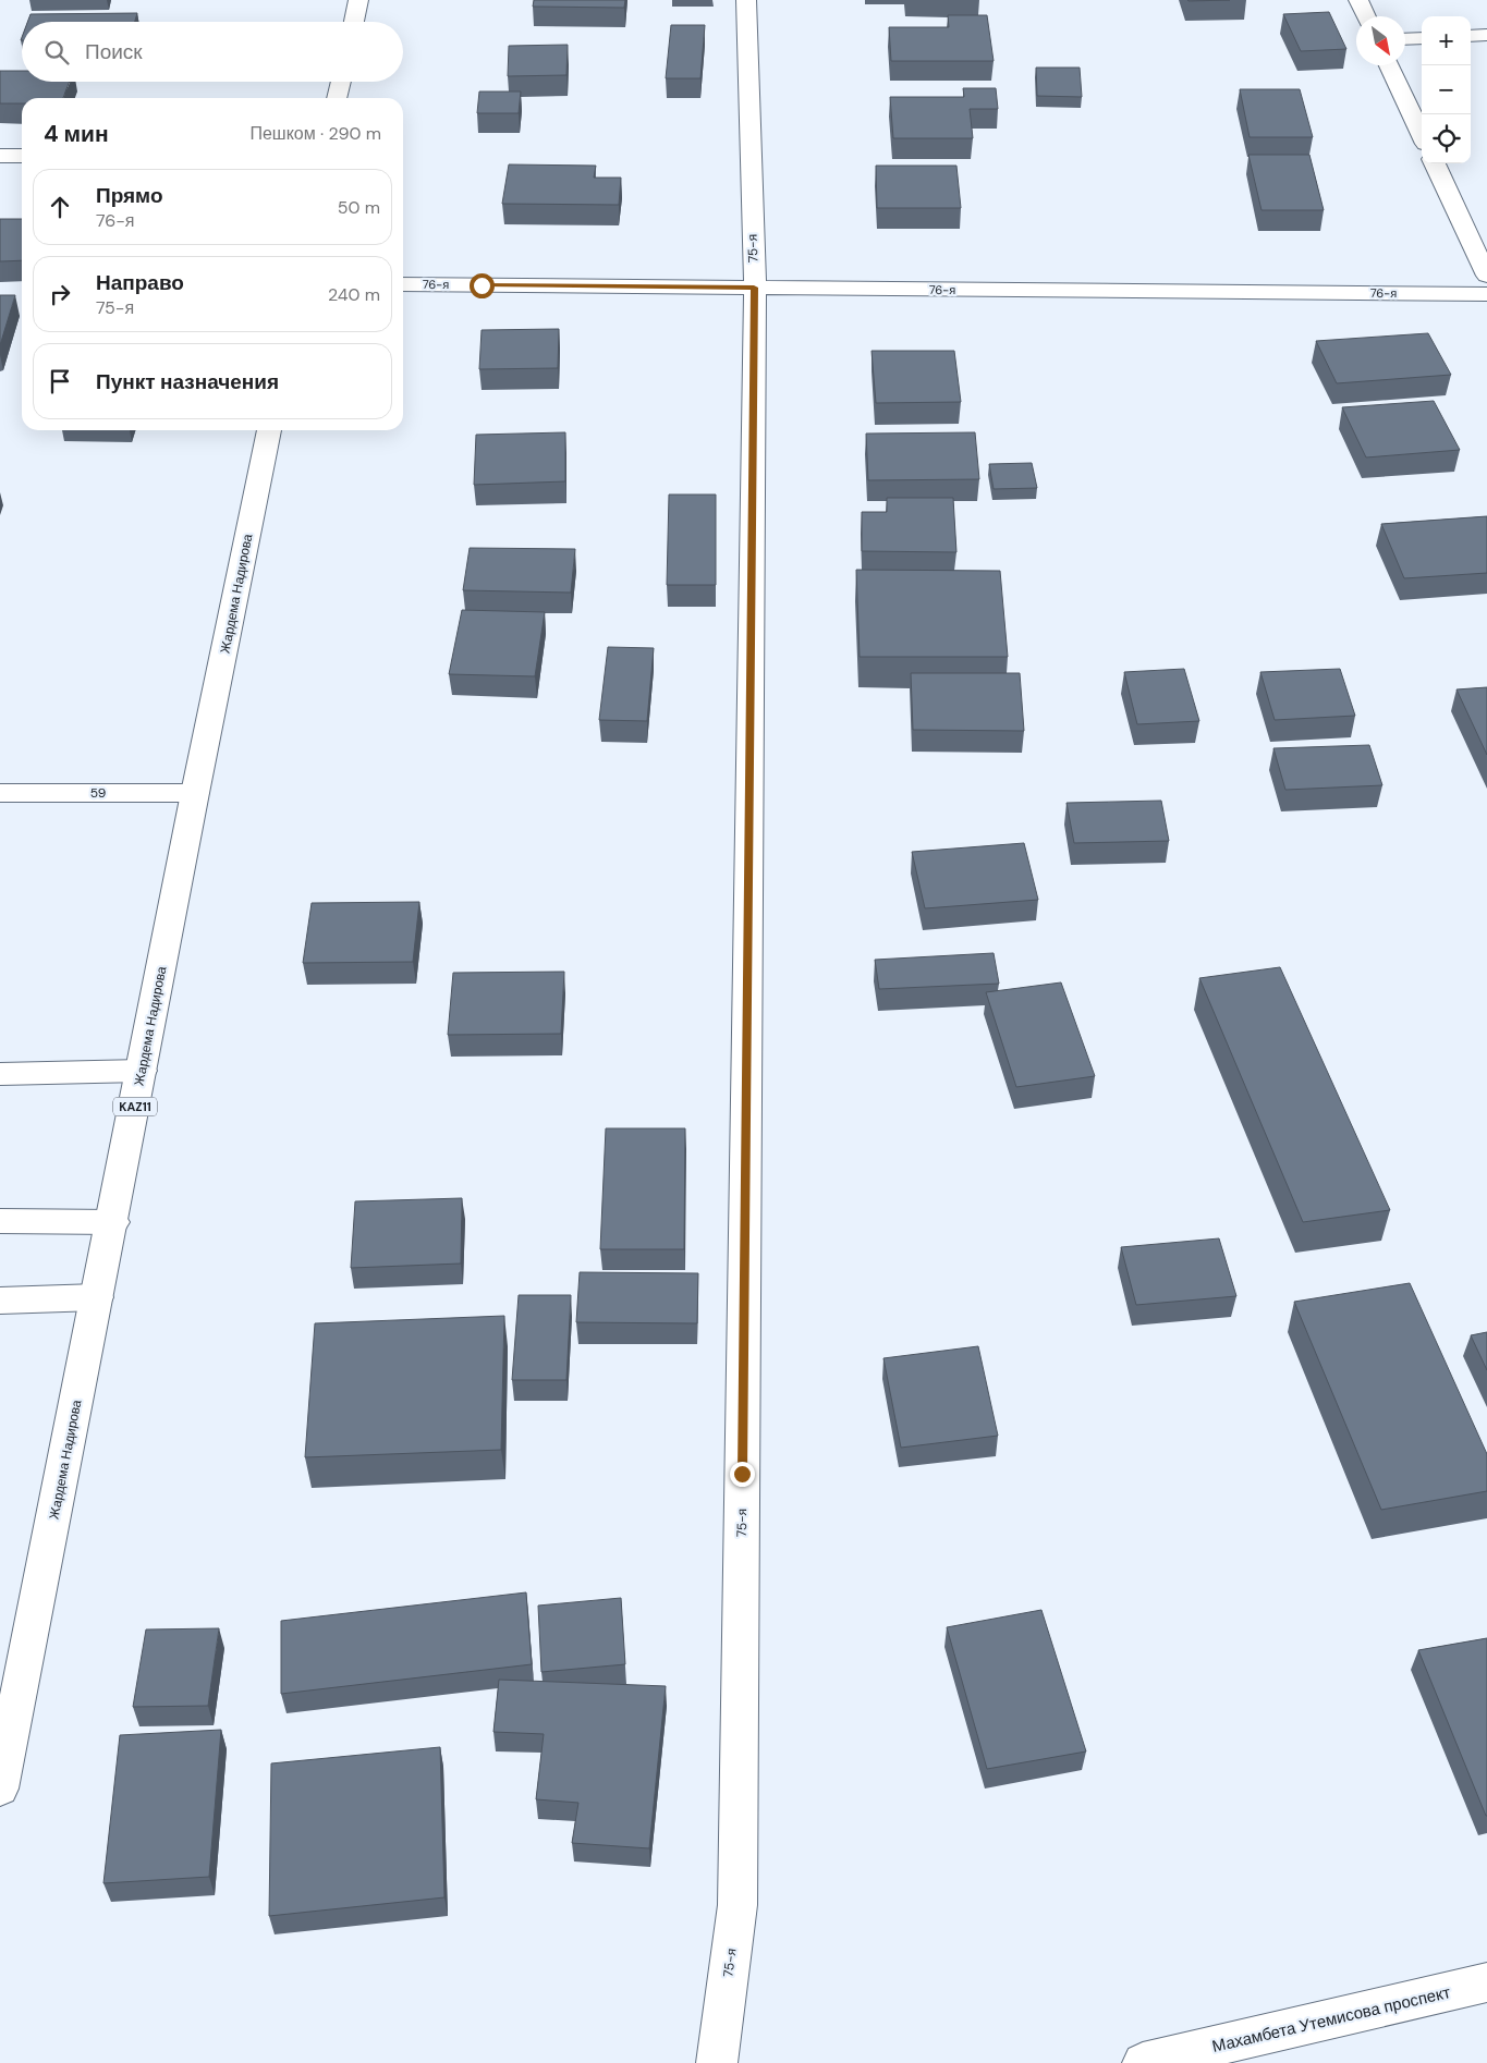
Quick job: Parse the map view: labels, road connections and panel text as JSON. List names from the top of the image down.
{
  "streets": {
    "main road": [
      "75-я",
      "76-я",
      "Жардема Надирова",
      "59",
      "KAZ11",
      "Махамбета Утемисова проспект"
    ]
  },
  "crossings": [
    ["75-я", "76-я"],
    ["Жардема Надирова", "59"]
  ],
  "north": "bottom right",
  "page": {
    "map_buttons": ["+", "−"],
    "search": "Поиск",
    "heading": ["4 мин", "Пешком · 290 m"],
    "list": [
      ["Прямо", "76-я", "50 m"],
      ["Направо", "75-я", "240 m"],
      "Пункт назначения"
    ]
  }
}
